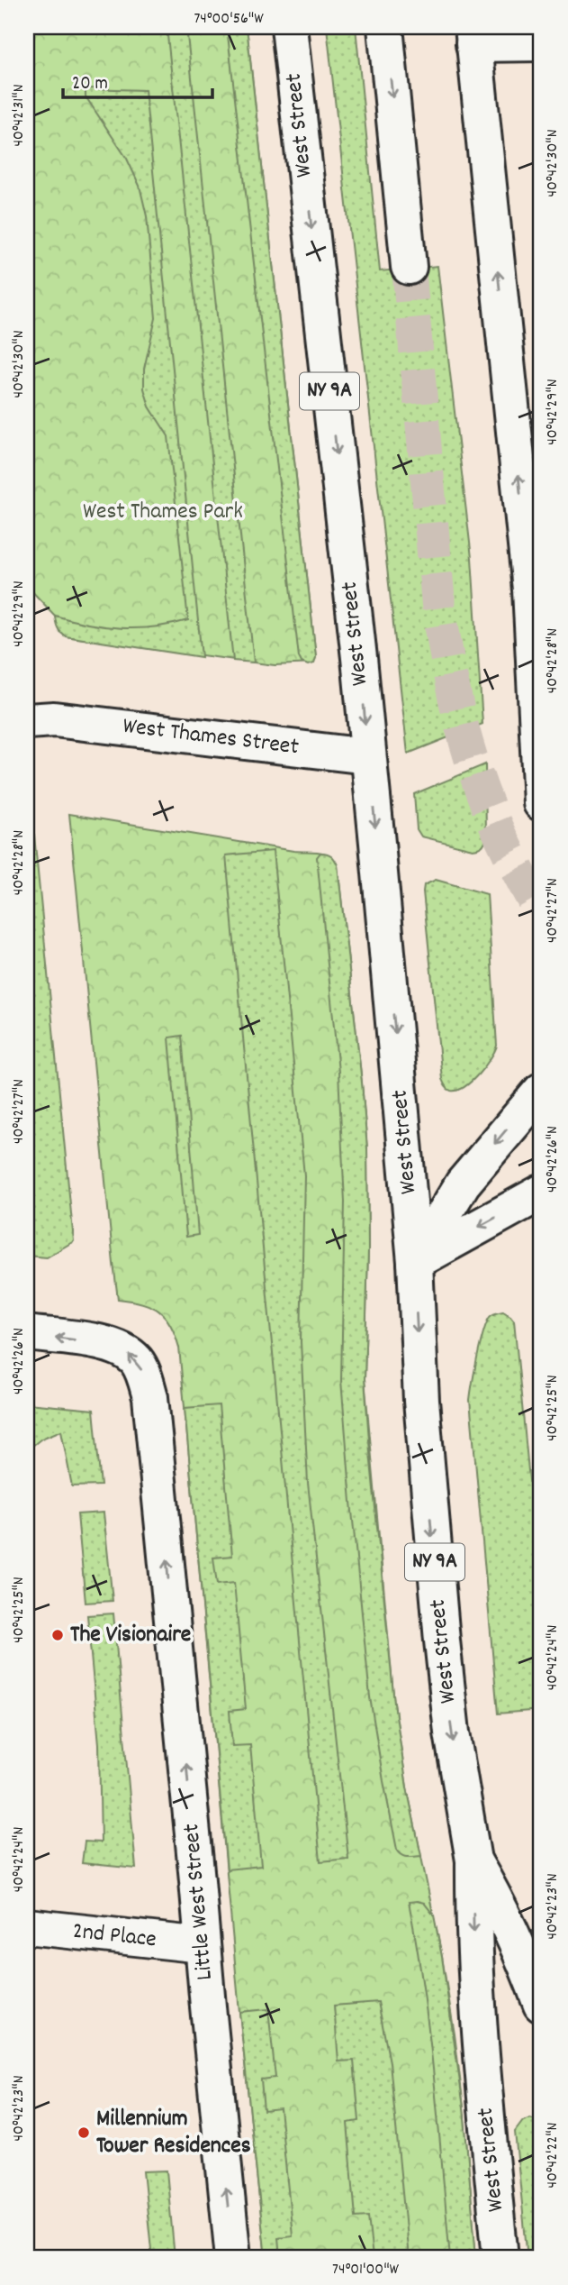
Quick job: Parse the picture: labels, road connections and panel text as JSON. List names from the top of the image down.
{
  "streets": {
    "main road": [
      "West Street",
      "NY 9A",
      "West Thames Street",
      "Little West Street",
      "2nd Place"
    ]
  },
  "crossings": [
    ["West Street", "West Thames Street"],
    ["Little West Street", "2nd Place"]
  ],
  "one_way": ["Little West Street"],
  "parks": ["West Thames Park"],
  "places": ["The Visionaire", "Millennium Tower Residences"],
  "scale_bar": "20 m",
  "coordinates": [
    "74°00'56\"W",
    "40°42'31\"N",
    "40°42'30\"N",
    "40°42'29\"N",
    "40°42'28\"N",
    "40°42'27\"N",
    "40°42'26\"N",
    "40°42'25\"N",
    "40°42'24\"N",
    "40°42'23\"N",
    "40°42'22\"N",
    "74°01'00\"W"
  ]
}
